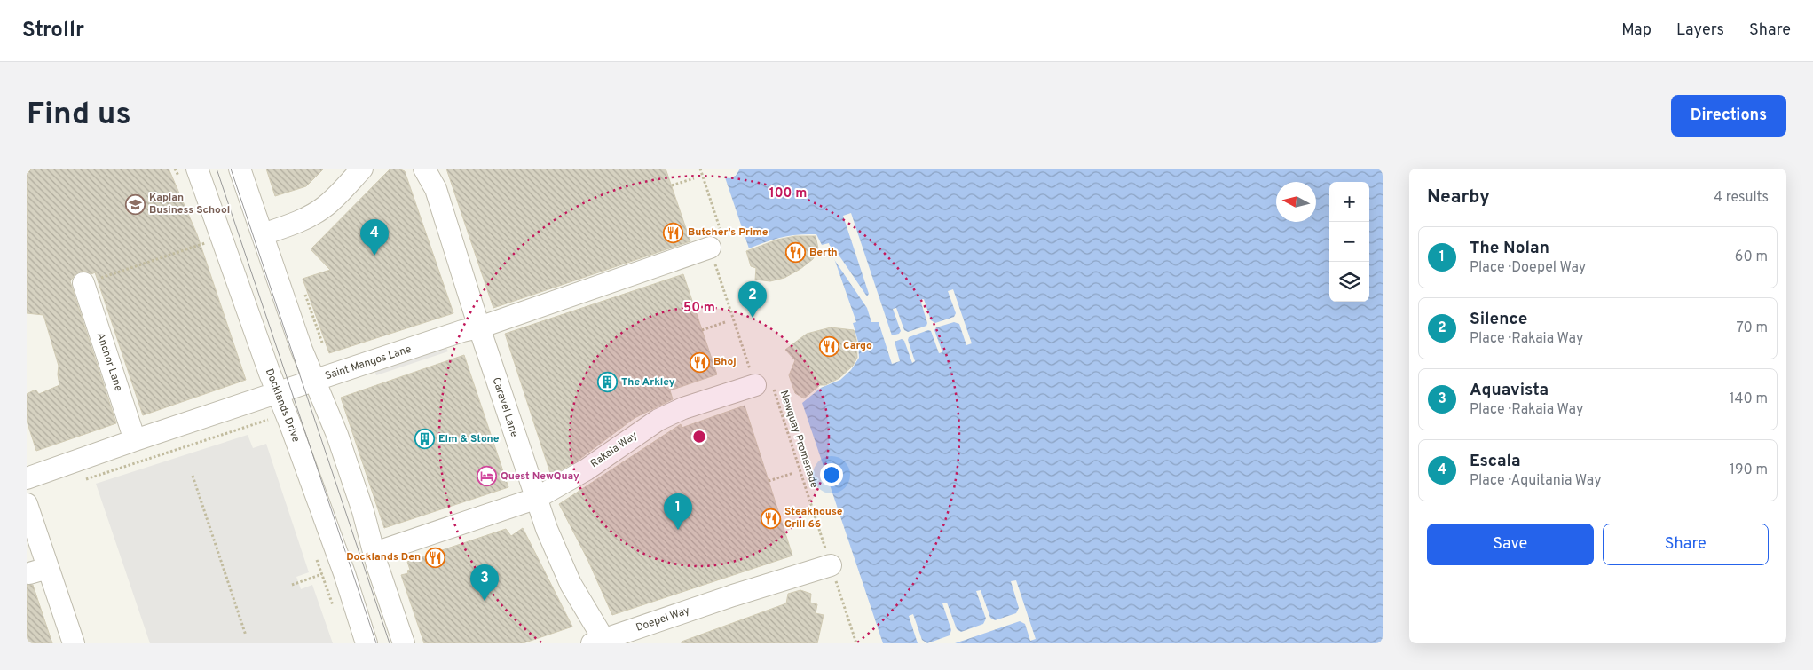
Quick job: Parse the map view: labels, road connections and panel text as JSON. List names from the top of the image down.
{
  "streets": {
    "street": [
      "Anchor Lane",
      "Saint Mangos Lane",
      "Docklands Drive",
      "Caravel Lane",
      "Rakaia Way",
      "Doepel Way"
    ],
    "path": ["Newquay Promenade"]
  },
  "crossings": [
    ["Anchor Lane", "Saint Mangos Lane"],
    ["Saint Mangos Lane", "Docklands Drive"],
    ["Saint Mangos Lane", "Caravel Lane"],
    ["Caravel Lane", "Rakaia Way"],
    ["Caravel Lane", "Doepel Way"],
    ["Newquay Promenade", "Rakaia Way"],
    ["Newquay Promenade", "Doepel Way"]
  ],
  "places": {
    "school or university": ["Kaplan Business School"],
    "restaurant": [
      "Butcher's Prime",
      "Berth",
      "Cargo",
      "Bhoj",
      "Steakhouse Grill 66",
      "Docklands Den"
    ],
    "building": ["The Arkley", "Elm & Stone"],
    "hotel": ["Quest NewQuay"]
  },
  "north": "left",
  "page": {
    "header": "Strollr",
    "nav": ["Map", "Layers", "Share"],
    "buttons": [
      "Directions",
      ["Save", "Share"]
    ],
    "title": "Find us",
    "heading": ["Nearby", "4 results"],
    "map_buttons": ["+", "−"],
    "pins": [
      "4",
      "2",
      "1",
      "3"
    ],
    "list": [
      {
        "mark": "1",
        "name": "The Nolan",
        "note": "Place · Doepel Way",
        "value": "60 m"
      },
      {
        "mark": "2",
        "name": "Silence",
        "note": "Place · Rakaia Way",
        "value": "70 m"
      },
      {
        "mark": "3",
        "name": "Aquavista",
        "note": "Place · Rakaia Way",
        "value": "140 m"
      },
      {
        "mark": "4",
        "name": "Escala",
        "note": "Place · Aquitania Way",
        "value": "190 m"
      }
    ]
  },
  "rings": ["100 m", "50 m"]
}
